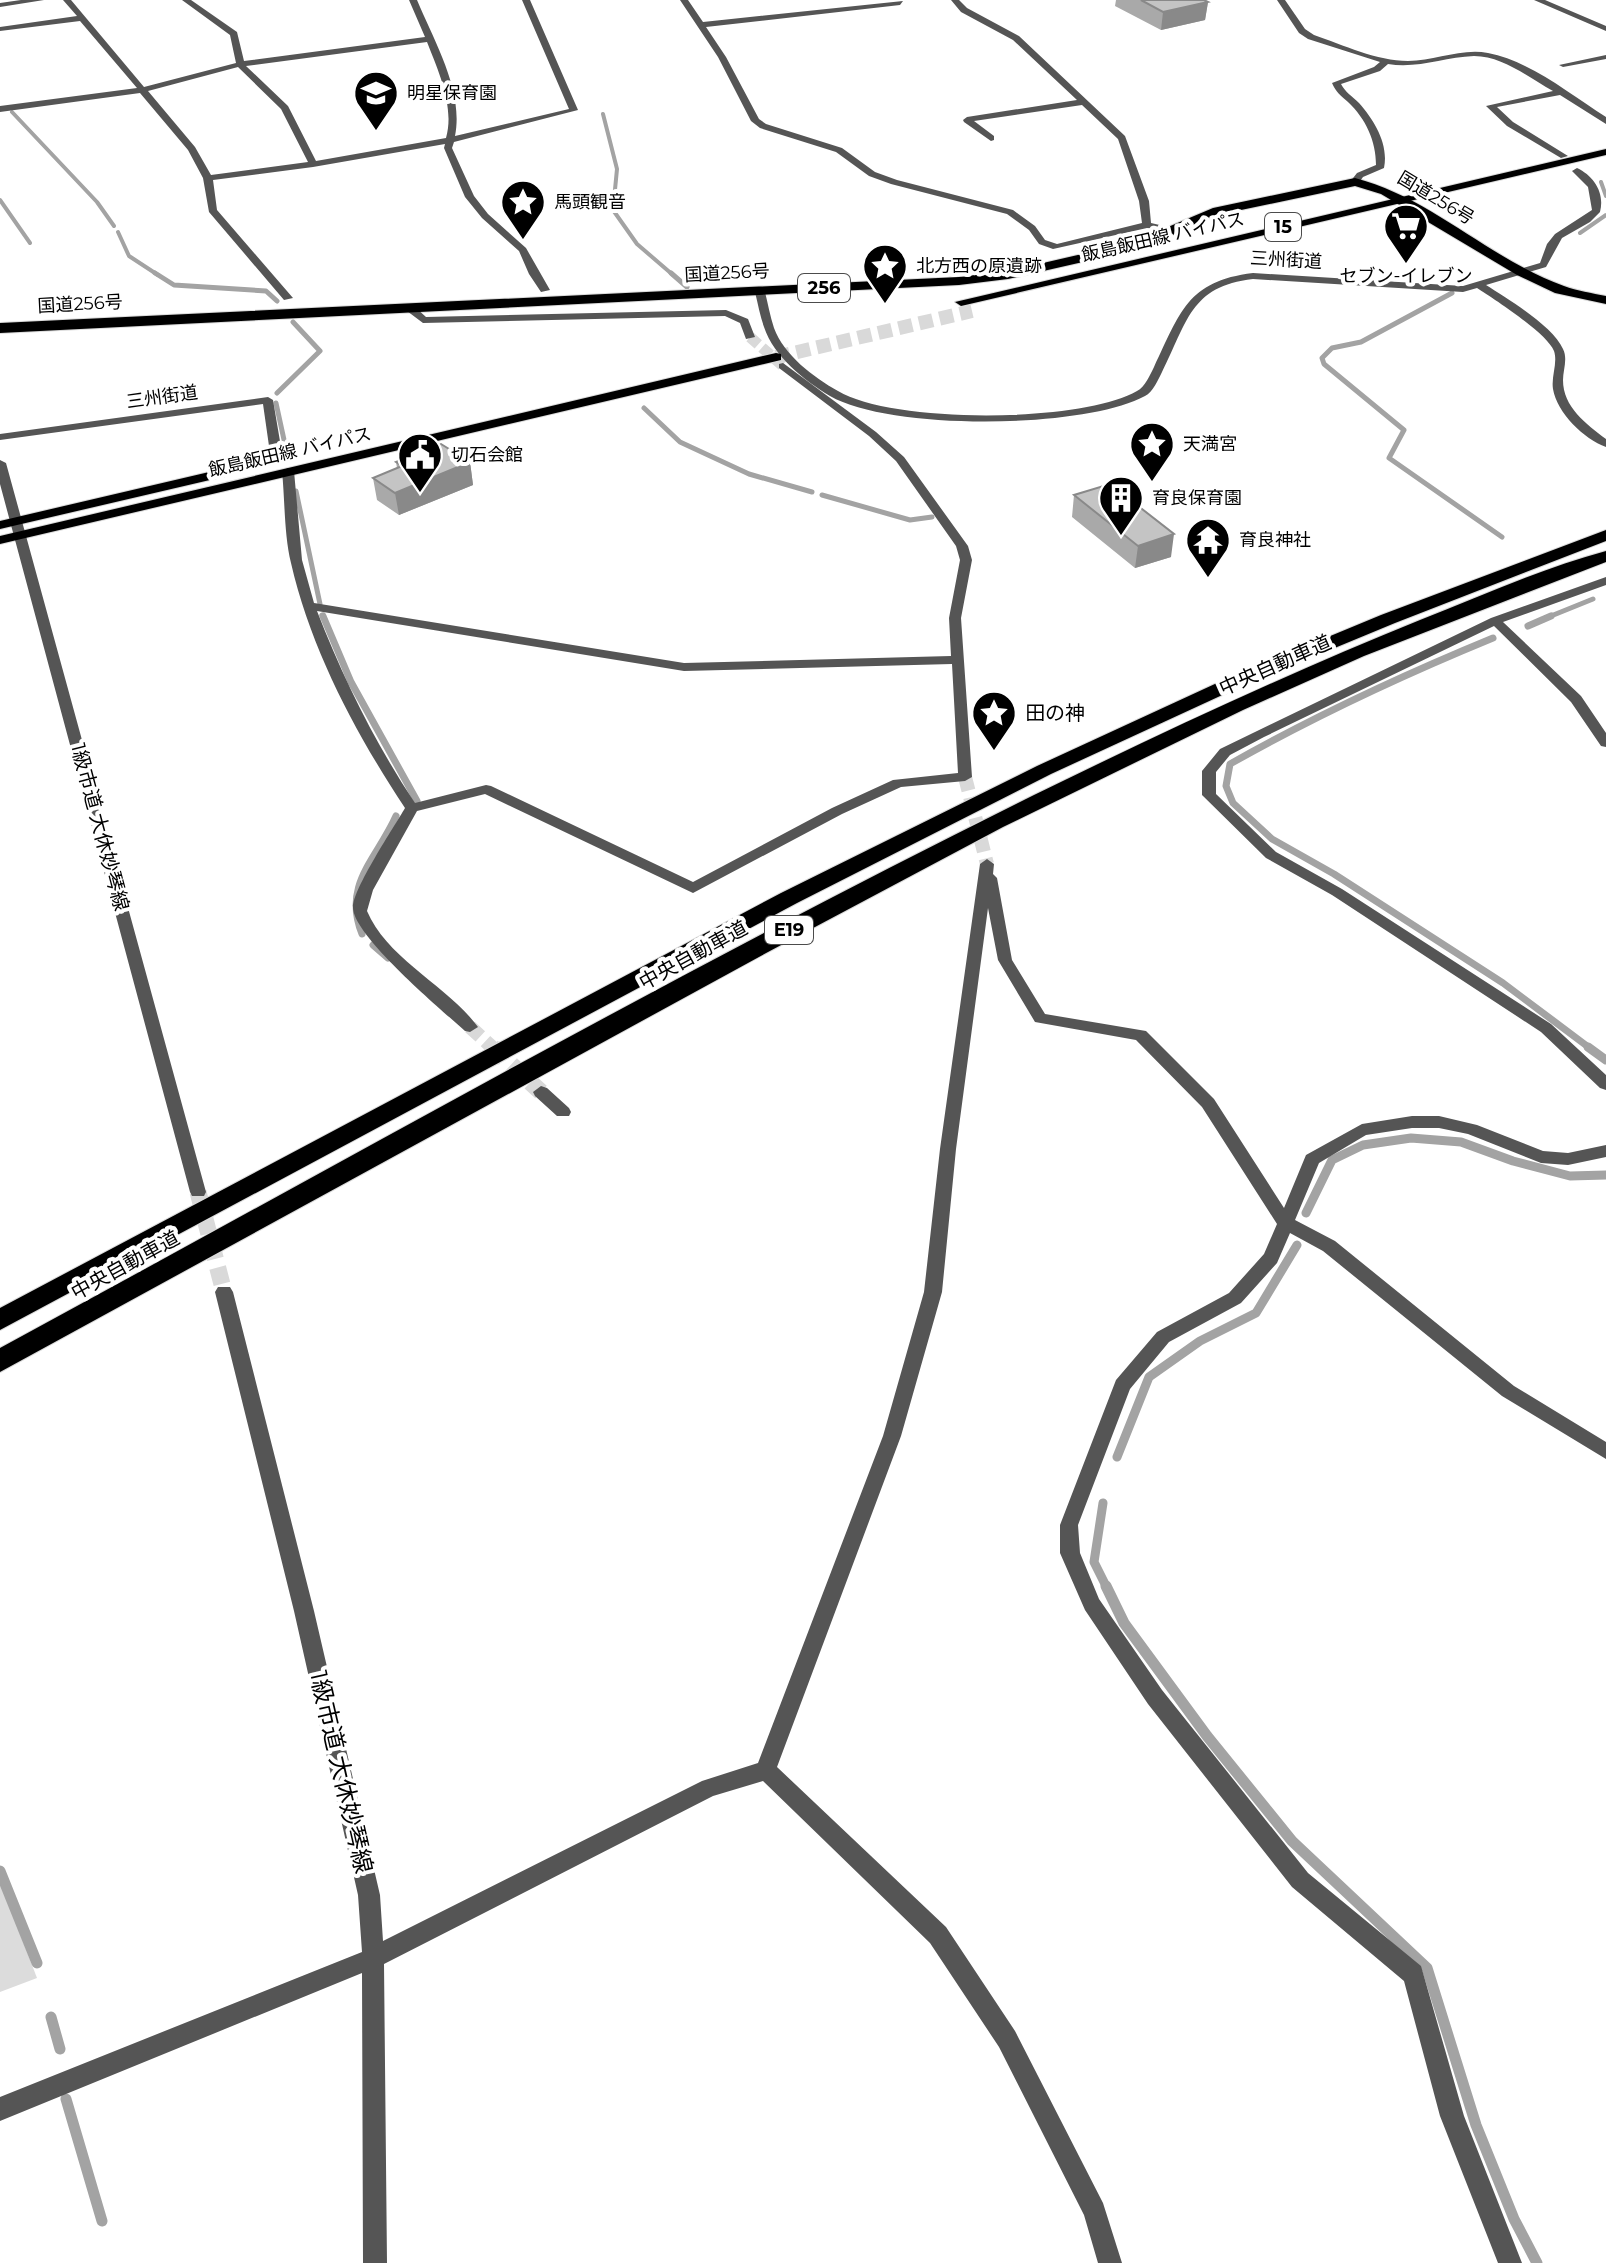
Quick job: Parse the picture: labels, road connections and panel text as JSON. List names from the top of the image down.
{
  "streets": {
    "highway": [
      "国道256号",
      "256",
      "中央自動車道",
      "E19"
    ],
    "main road": ["15", "飯島飯田線 バイパス"],
    "street": ["三州街道", "1級市道 大休妙琴線"]
  },
  "crossings": [
    ["国道256号", "飯島飯田線 バイパス"],
    ["国道256号", "三州街道"],
    ["飯島飯田線 バイパス", "三州街道"],
    ["飯島飯田線 バイパス", "1級市道 大休妙琴線"]
  ],
  "places": {
    "school or university": ["明星保育園"],
    "place": [
      "馬頭観音",
      "北方西の原遺跡",
      "天満宮",
      "田の神"
    ],
    "supermarket": ["セブン-イレブン"],
    "public building": ["切石会館"],
    "building": ["育良保育園"],
    "temple": ["育良神社"]
  }
}
